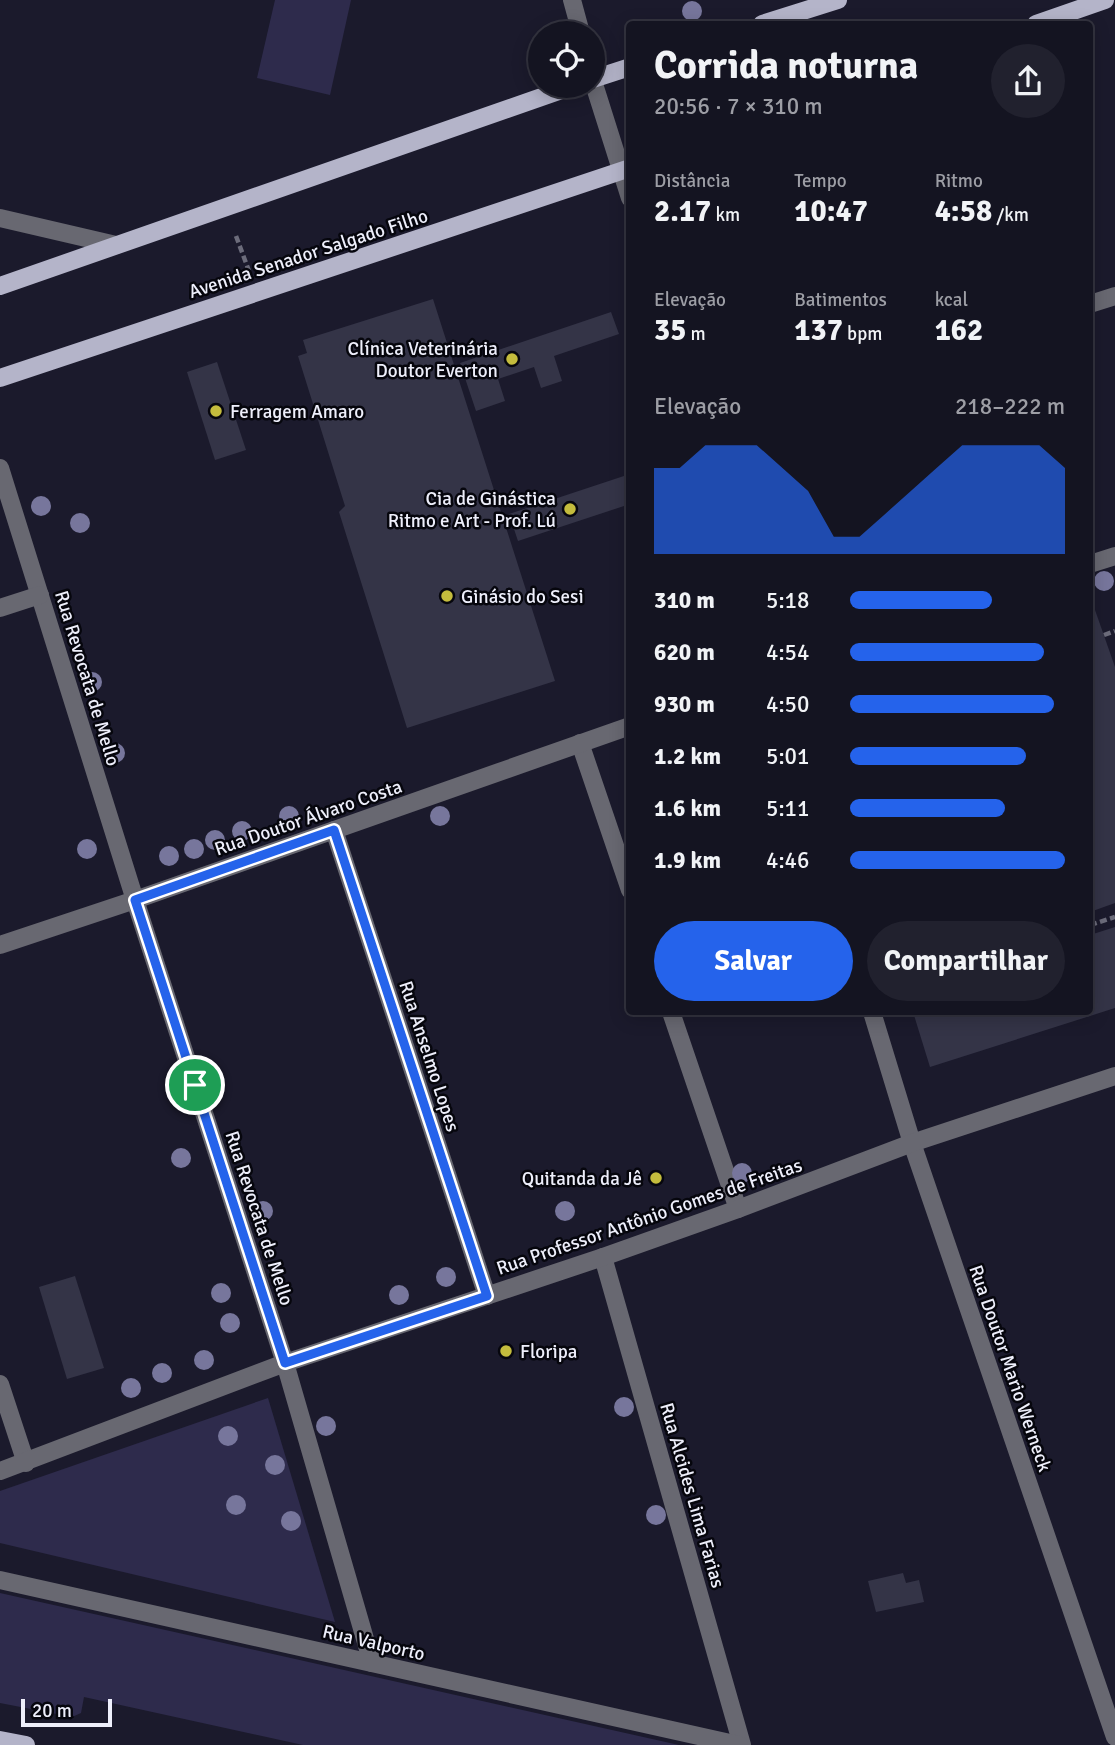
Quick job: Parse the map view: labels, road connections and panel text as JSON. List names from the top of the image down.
{
  "streets": {
    "main road": ["Avenida Senador Salgado Filho"],
    "street": [
      "Rua Revocata de Mello",
      "Rua Doutor Álvaro Costa",
      "Rua Anselmo Lopes",
      "Rua Professor Antônio Gomes de Freitas",
      "Rua Doutor Mario Werneck",
      "Rua Alcides Lima Farias",
      "Rua Valporto"
    ]
  },
  "crossings": [
    ["Rua Revocata de Mello", "Rua Doutor Álvaro Costa"],
    ["Rua Revocata de Mello", "Rua Professor Antônio Gomes de Freitas"],
    ["Rua Revocata de Mello", "Rua Valporto"],
    ["Rua Doutor Álvaro Costa", "Rua Anselmo Lopes"],
    ["Rua Anselmo Lopes", "Rua Professor Antônio Gomes de Freitas"],
    ["Rua Professor Antônio Gomes de Freitas", "Rua Doutor Mario Werneck"],
    ["Rua Professor Antônio Gomes de Freitas", "Rua Alcides Lima Farias"],
    ["Rua Alcides Lima Farias", "Rua Valporto"]
  ],
  "places": [
    "Clínica Veterinária Doutor Everton",
    "Ferragem Amaro",
    "Cia de Ginástica Ritmo e Art - Prof. Lú",
    "Ginásio do Sesi",
    "Quitanda da Jê",
    "Floripa"
  ],
  "scale_bar": "20 m",
  "page": {
    "heading": ["Corrida noturna", "20:56 · 7 × 310 m"],
    "stats": [
      ["Distância", "2.17 km"],
      ["Tempo", "10:47"],
      ["Ritmo", "4:58 /km"],
      ["Elevação", "35 m"],
      ["Batimentos", "137 bpm"],
      ["kcal", "162"]
    ],
    "chart": ["Elevação", "218–222 m"],
    "list": [
      {
        "name": "310 m",
        "note": "5:18"
      },
      {
        "name": "620 m",
        "note": "4:54"
      },
      {
        "name": "930 m",
        "note": "4:50"
      },
      {
        "name": "1.2 km",
        "note": "5:01"
      },
      {
        "name": "1.6 km",
        "note": "5:11"
      },
      {
        "name": "1.9 km",
        "note": "4:46"
      }
    ],
    "buttons": ["Salvar", "Compartilhar"],
    "scale": "20 m"
  }
}
